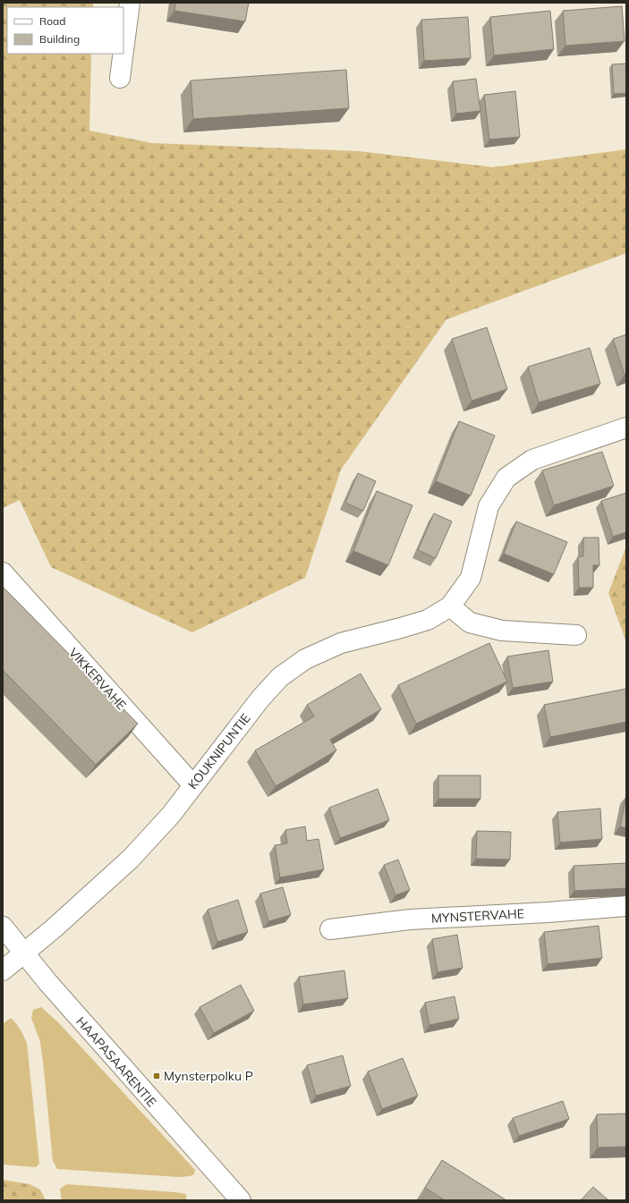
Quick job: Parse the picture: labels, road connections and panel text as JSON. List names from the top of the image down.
{
  "streets": {
    "street": [
      "VIKKERVAHE",
      "KOUKNIPUNTIE",
      "MYNSTERVAHE",
      "HAAPASAARENTIE"
    ]
  },
  "crossings": [
    ["VIKKERVAHE", "KOUKNIPUNTIE"],
    ["KOUKNIPUNTIE", "HAAPASAARENTIE"]
  ],
  "places": {
    "transit": ["Mynsterpolku P"]
  },
  "legend": ["Road", "Building"]
}
